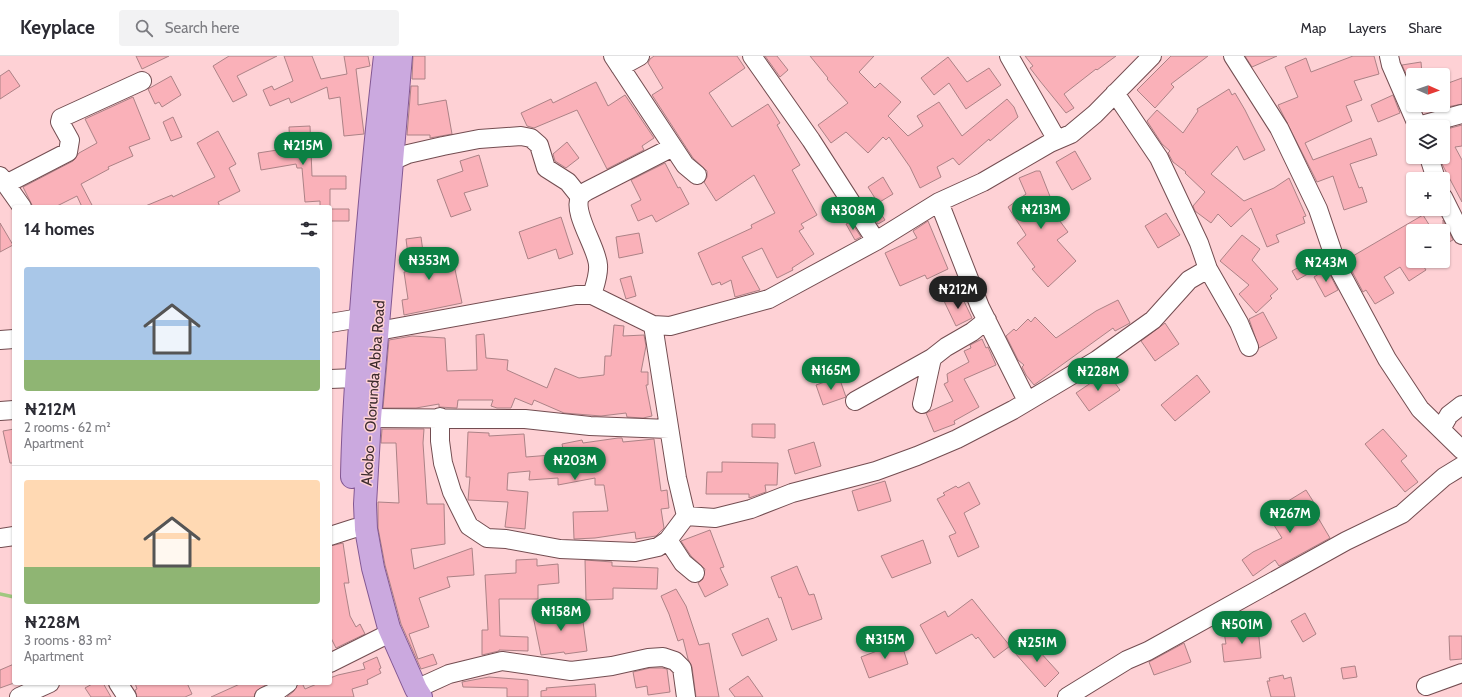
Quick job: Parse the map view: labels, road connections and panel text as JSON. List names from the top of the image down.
{
  "streets": {
    "main road": ["Akobo - Olorunda Abba Road"]
  },
  "north": "right",
  "page": {
    "header": "Keyplace",
    "search": "Search here",
    "nav": ["Map", "Layers", "Share"],
    "map_buttons": ["+", "−"],
    "price": [
      "₦215M",
      "₦213M",
      "₦308M",
      "₦353M",
      "₦243M",
      "₦212M",
      "₦165M",
      "₦228M",
      "₦203M",
      "₦267M",
      "₦158M",
      "₦501M",
      "₦315M",
      "₦251M"
    ],
    "heading": "14 homes",
    "list": [
      {
        "name": "₦212M",
        "note": "2 rooms · 62 m² · Apartment"
      },
      {
        "name": "₦228M",
        "note": "3 rooms · 83 m² · Apartment"
      }
    ]
  }
}
